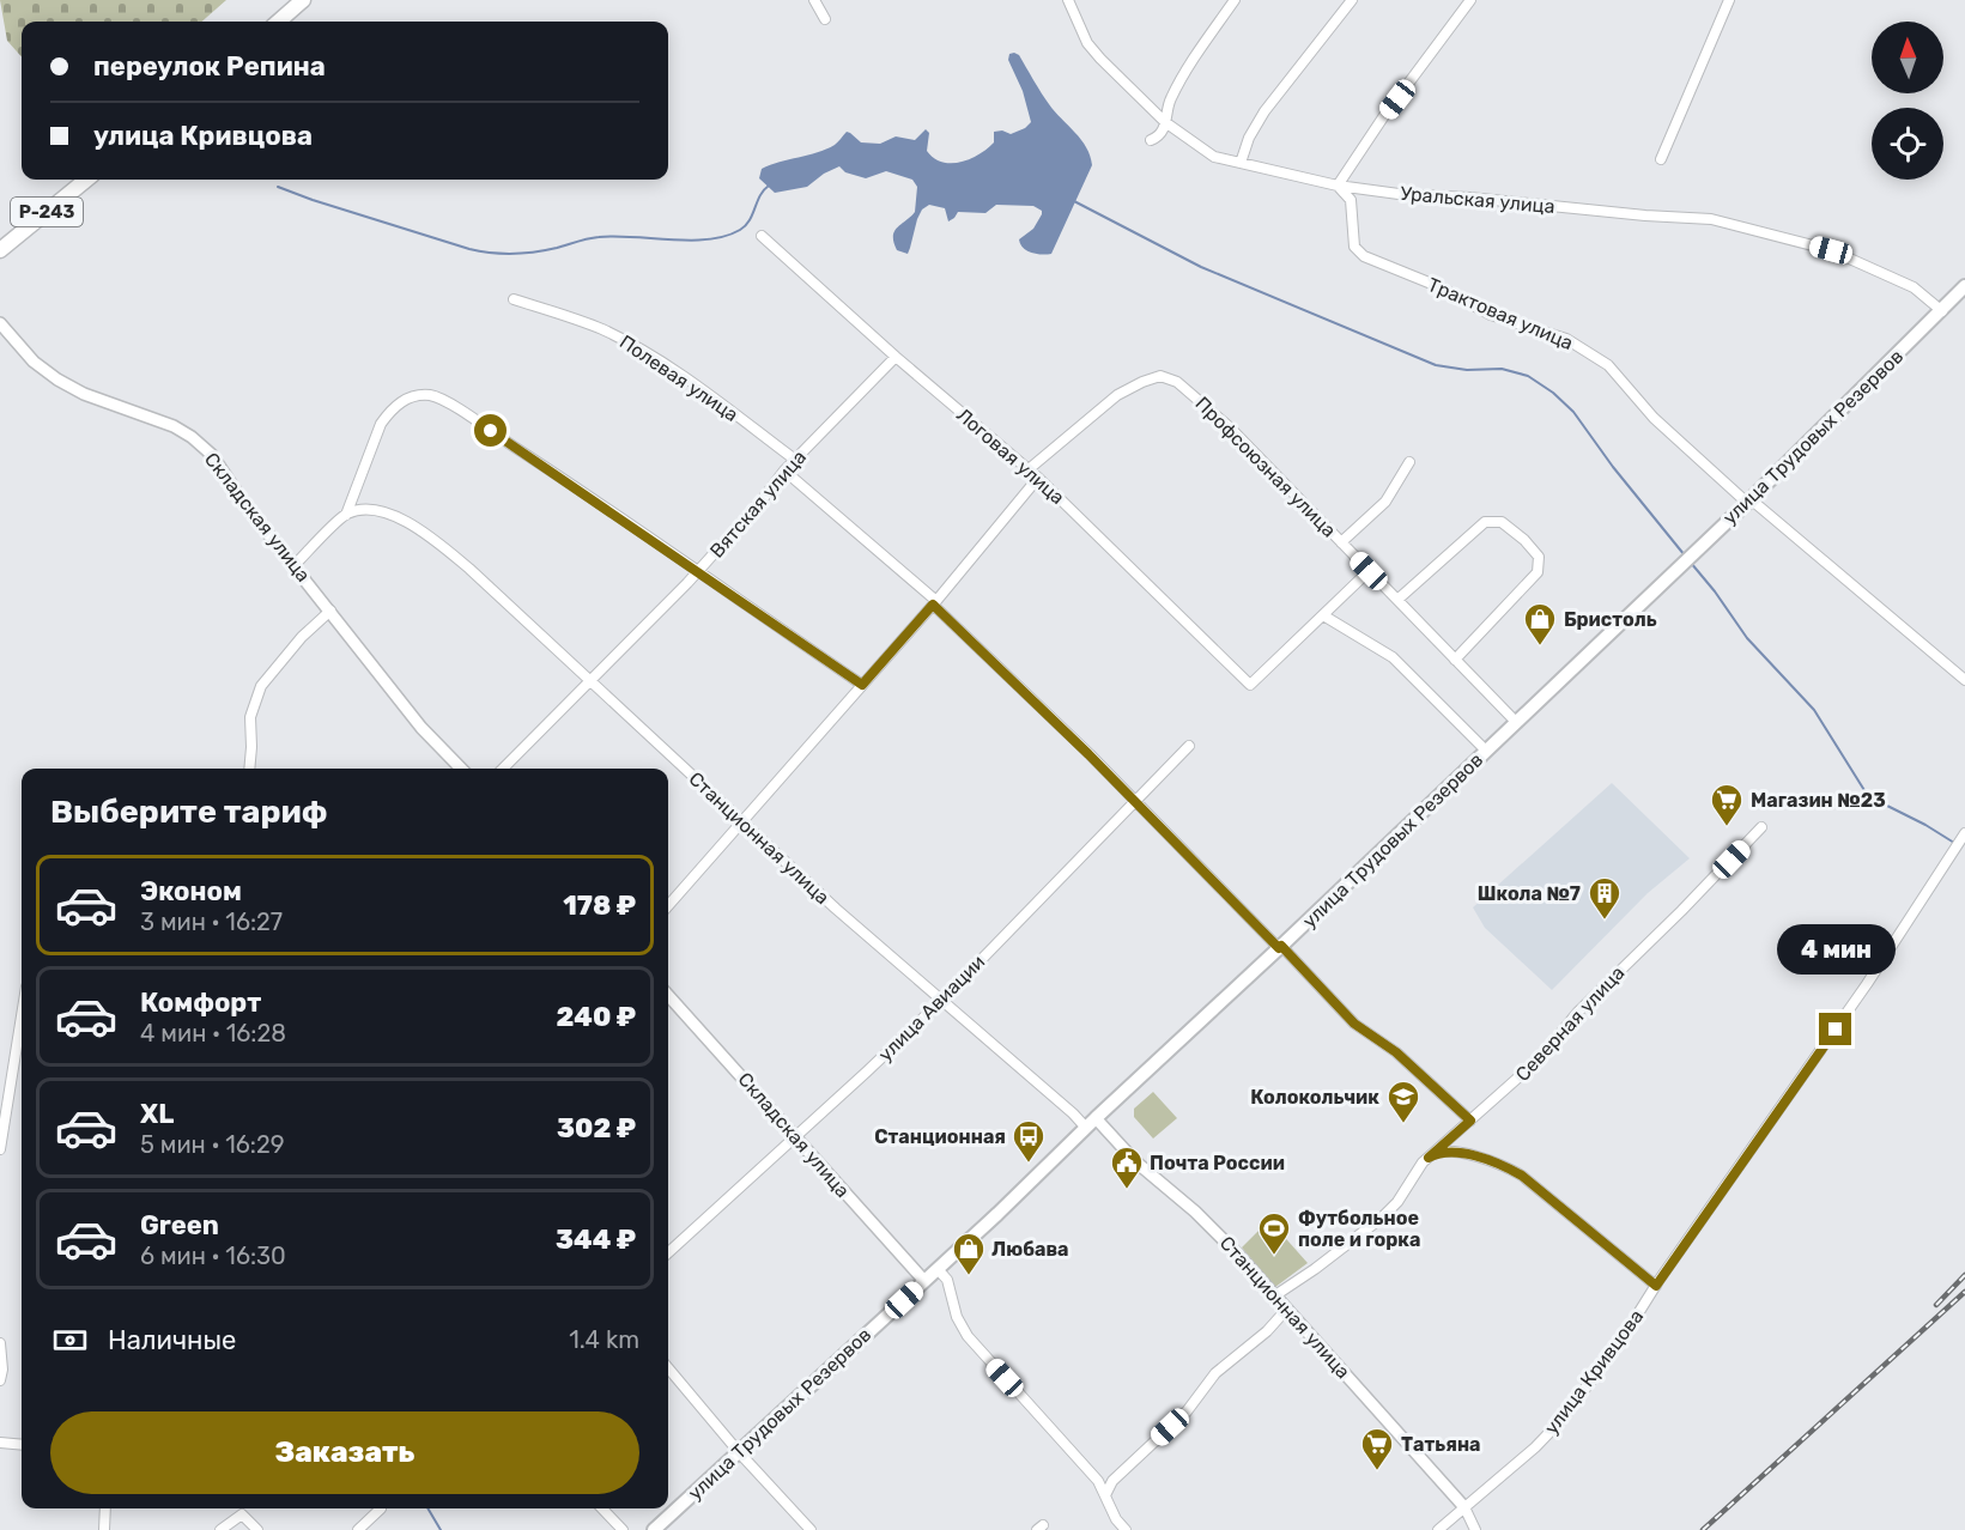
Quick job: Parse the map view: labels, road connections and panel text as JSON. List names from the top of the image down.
{
  "streets": {
    "highway": ["Р-243"],
    "main road": ["улица Трудовых Резервов"],
    "street": [
      "Уральская улица",
      "Трактовая улица",
      "Полевая улица",
      "Логовая улица",
      "Профсоюзная улица",
      "Вятская улица",
      "Складская улица",
      "Станционная улица",
      "улица Авиации",
      "Северная улица",
      "улица Кривцова"
    ]
  },
  "crossings": [
    ["Уральская улица", "Трактовая улица"],
    ["Уральская улица", "улица Трудовых Резервов"],
    ["Трактовая улица", "улица Трудовых Резервов"],
    ["Полевая улица", "Вятская улица"],
    ["улица Трудовых Резервов", "Профсоюзная улица"],
    ["улица Трудовых Резервов", "Складская улица"],
    ["улица Трудовых Резервов", "Станционная улица"],
    ["Логовая улица", "Профсоюзная улица"],
    ["Логовая улица", "Вятская улица"],
    ["Вятская улица", "Станционная улица"],
    ["Складская улица", "улица Авиации"],
    ["Станционная улица", "улица Авиации"],
    ["Станционная улица", "Северная улица"],
    ["Станционная улица", "улица Кривцова"]
  ],
  "places": {
    "shop": ["Бристоль", "Любава"],
    "supermarket": ["Магазин №23", "Татьяна"],
    "building": ["Школа №7"],
    "school or university": ["Колокольчик"],
    "bus stop": ["Станционная"],
    "public building": ["Почта России"],
    "sports": ["Футбольное поле и горка"]
  },
  "north": "top",
  "page": {
    "banner": ["переулок Репина", "улица Кривцова"],
    "heading": "Выберите тариф",
    "list": [
      {
        "name": "Эконом",
        "note": "3 мин · 16:27",
        "value": "178 ₽"
      },
      {
        "name": "Комфорт",
        "note": "4 мин · 16:28",
        "value": "240 ₽"
      },
      {
        "name": "XL",
        "note": "5 мин · 16:29",
        "value": "302 ₽"
      },
      {
        "name": "Green",
        "note": "6 мин · 16:30",
        "value": "344 ₽"
      }
    ],
    "bubble": "4 мин",
    "pay": ["Наличные", "1.4 km"],
    "buttons": "Заказать"
  }
}
